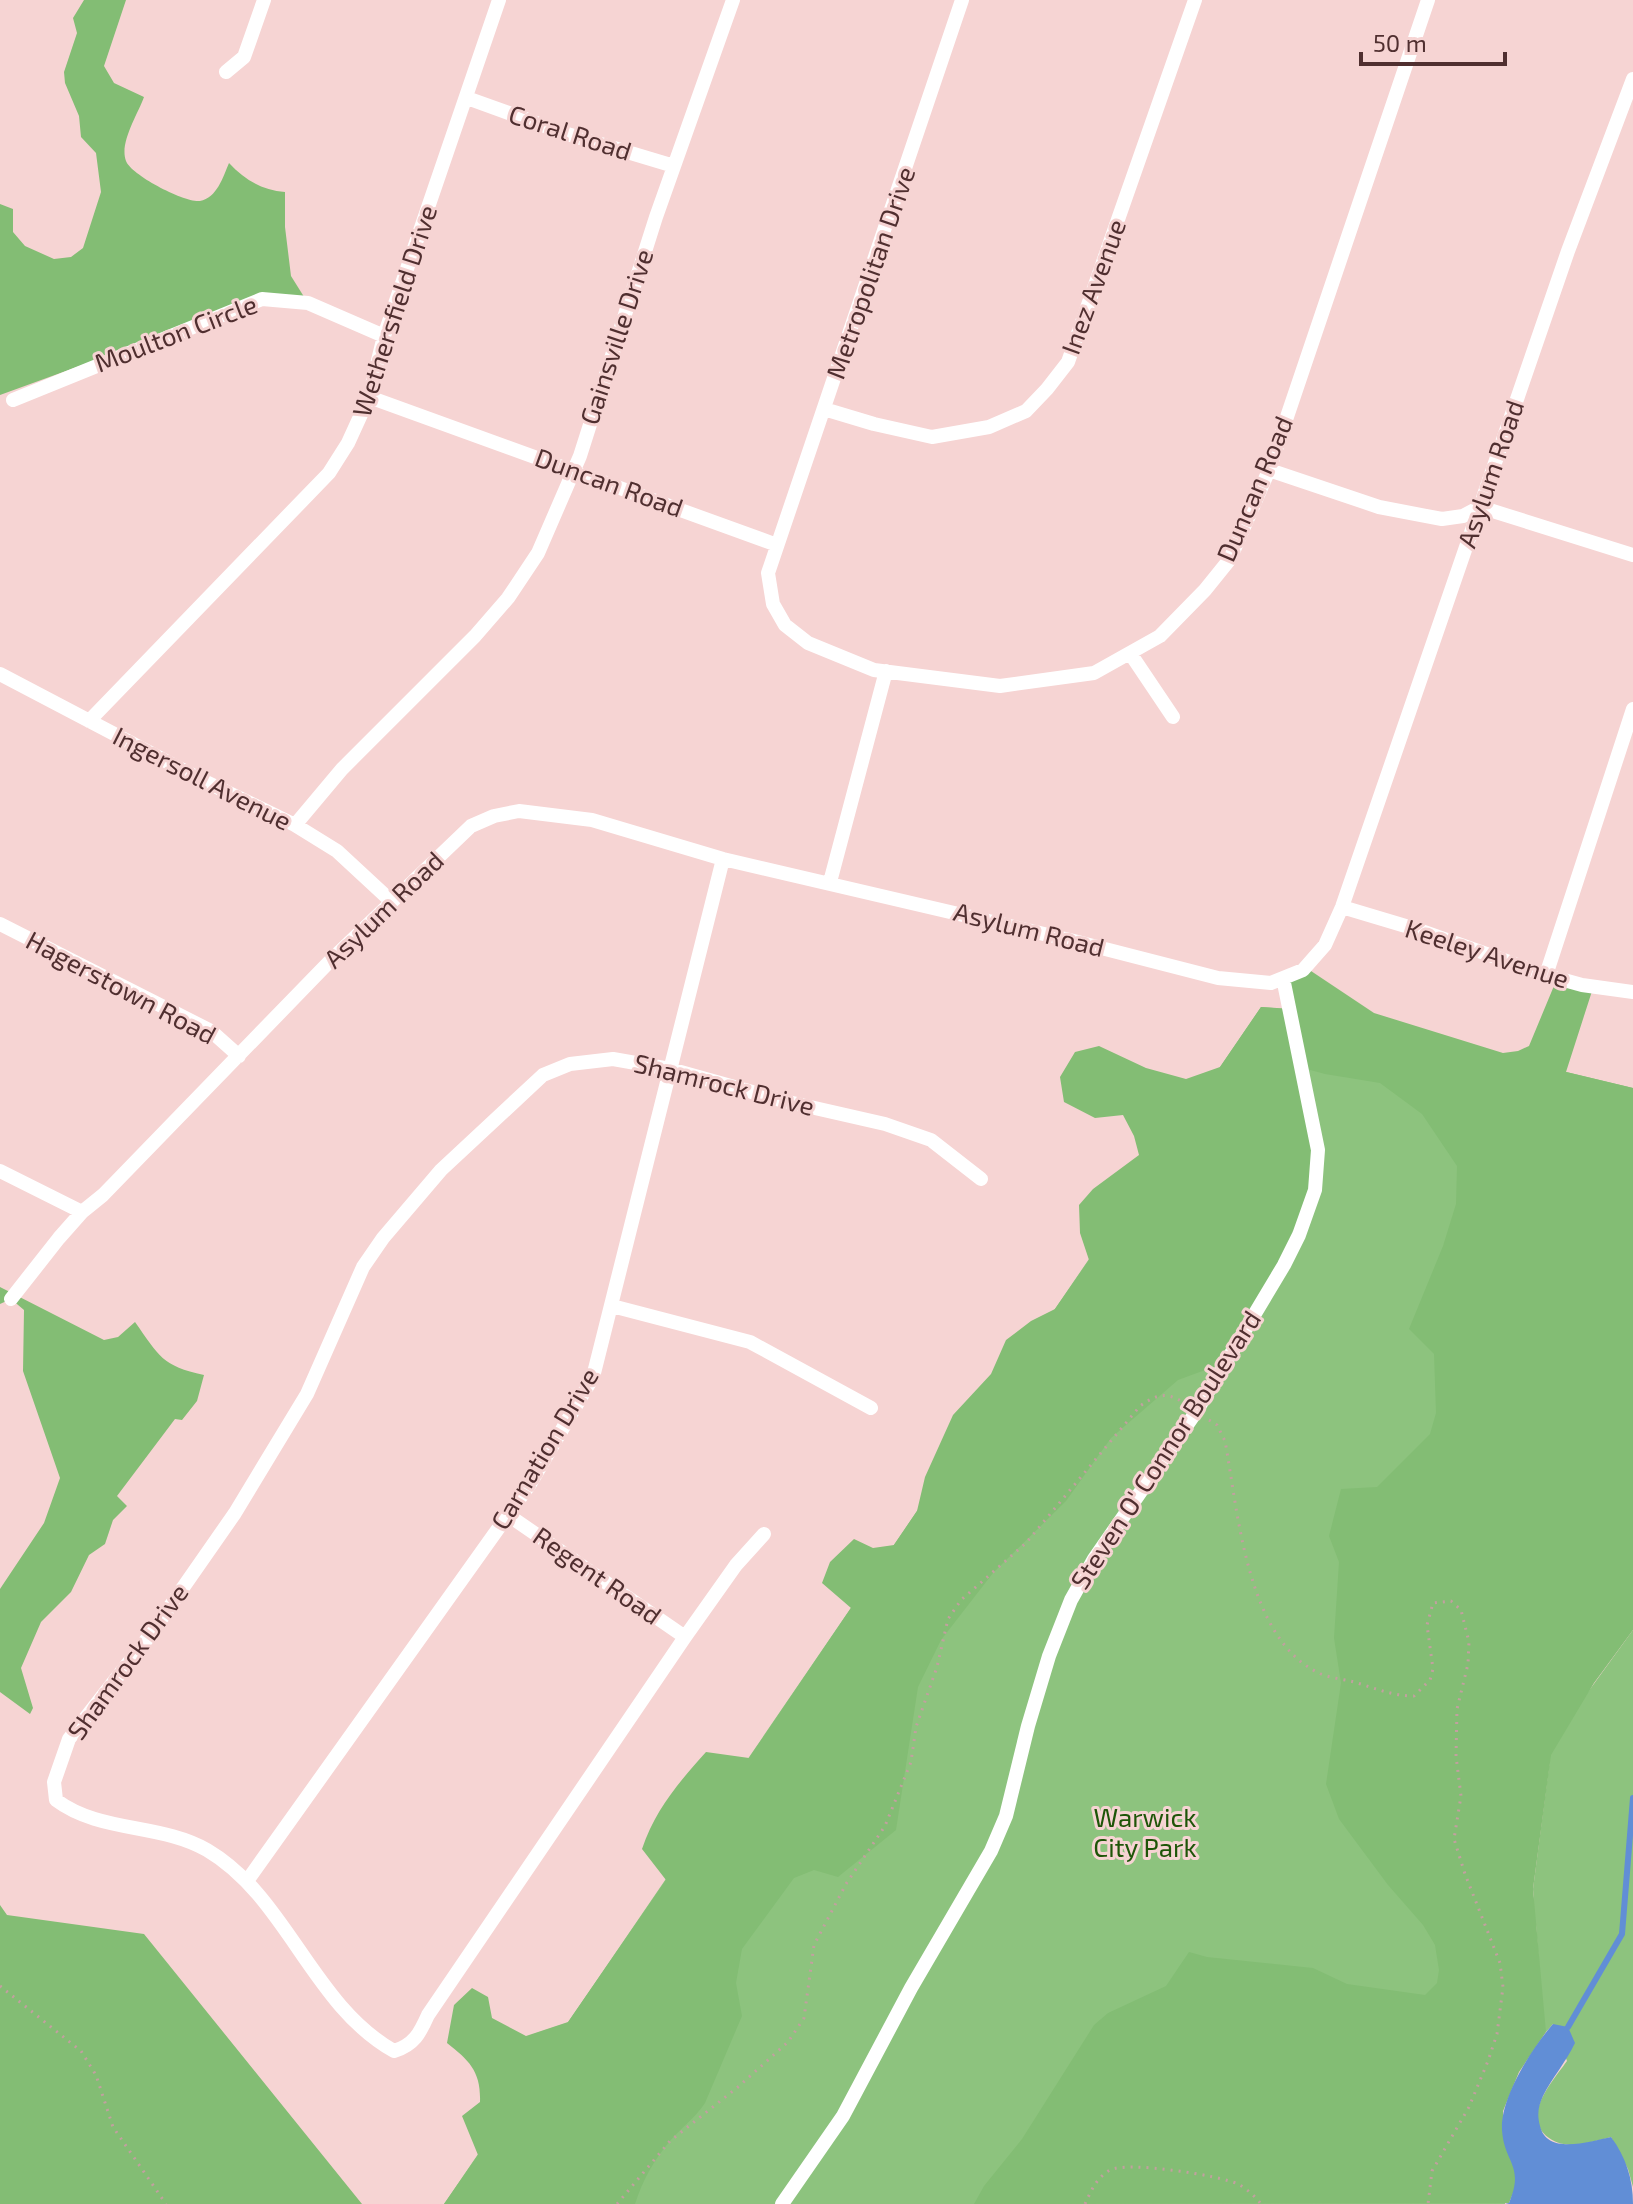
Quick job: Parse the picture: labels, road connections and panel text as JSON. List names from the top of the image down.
{
  "streets": {
    "street": [
      "Coral Road",
      "Metropolitan Drive",
      "Inez Avenue",
      "Wethersfield Drive",
      "Moulton Circle",
      "Gainsville Drive",
      "Asylum Road",
      "Duncan Road",
      "Ingersoll Avenue",
      "Keeley Avenue",
      "Hagerstown Road",
      "Shamrock Drive",
      "Carnation Drive",
      "Steven O' Connor Boulevard",
      "Regent Road"
    ]
  },
  "crossings": [
    ["Coral Road", "Wethersfield Drive"],
    ["Coral Road", "Gainsville Drive"],
    ["Metropolitan Drive", "Inez Avenue"],
    ["Metropolitan Drive", "Duncan Road"],
    ["Wethersfield Drive", "Moulton Circle"],
    ["Wethersfield Drive", "Duncan Road"],
    ["Wethersfield Drive", "Ingersoll Avenue"],
    ["Gainsville Drive", "Duncan Road"],
    ["Gainsville Drive", "Ingersoll Avenue"],
    ["Asylum Road", "Ingersoll Avenue"],
    ["Asylum Road", "Keeley Avenue"],
    ["Asylum Road", "Hagerstown Road"],
    ["Asylum Road", "Carnation Drive"],
    ["Asylum Road", "Steven O' Connor Boulevard"],
    ["Shamrock Drive", "Carnation Drive"],
    ["Shamrock Drive", "Regent Road"],
    ["Carnation Drive", "Regent Road"]
  ],
  "parks": ["Warwick City Park"],
  "scale_bar": "50 m"
}
